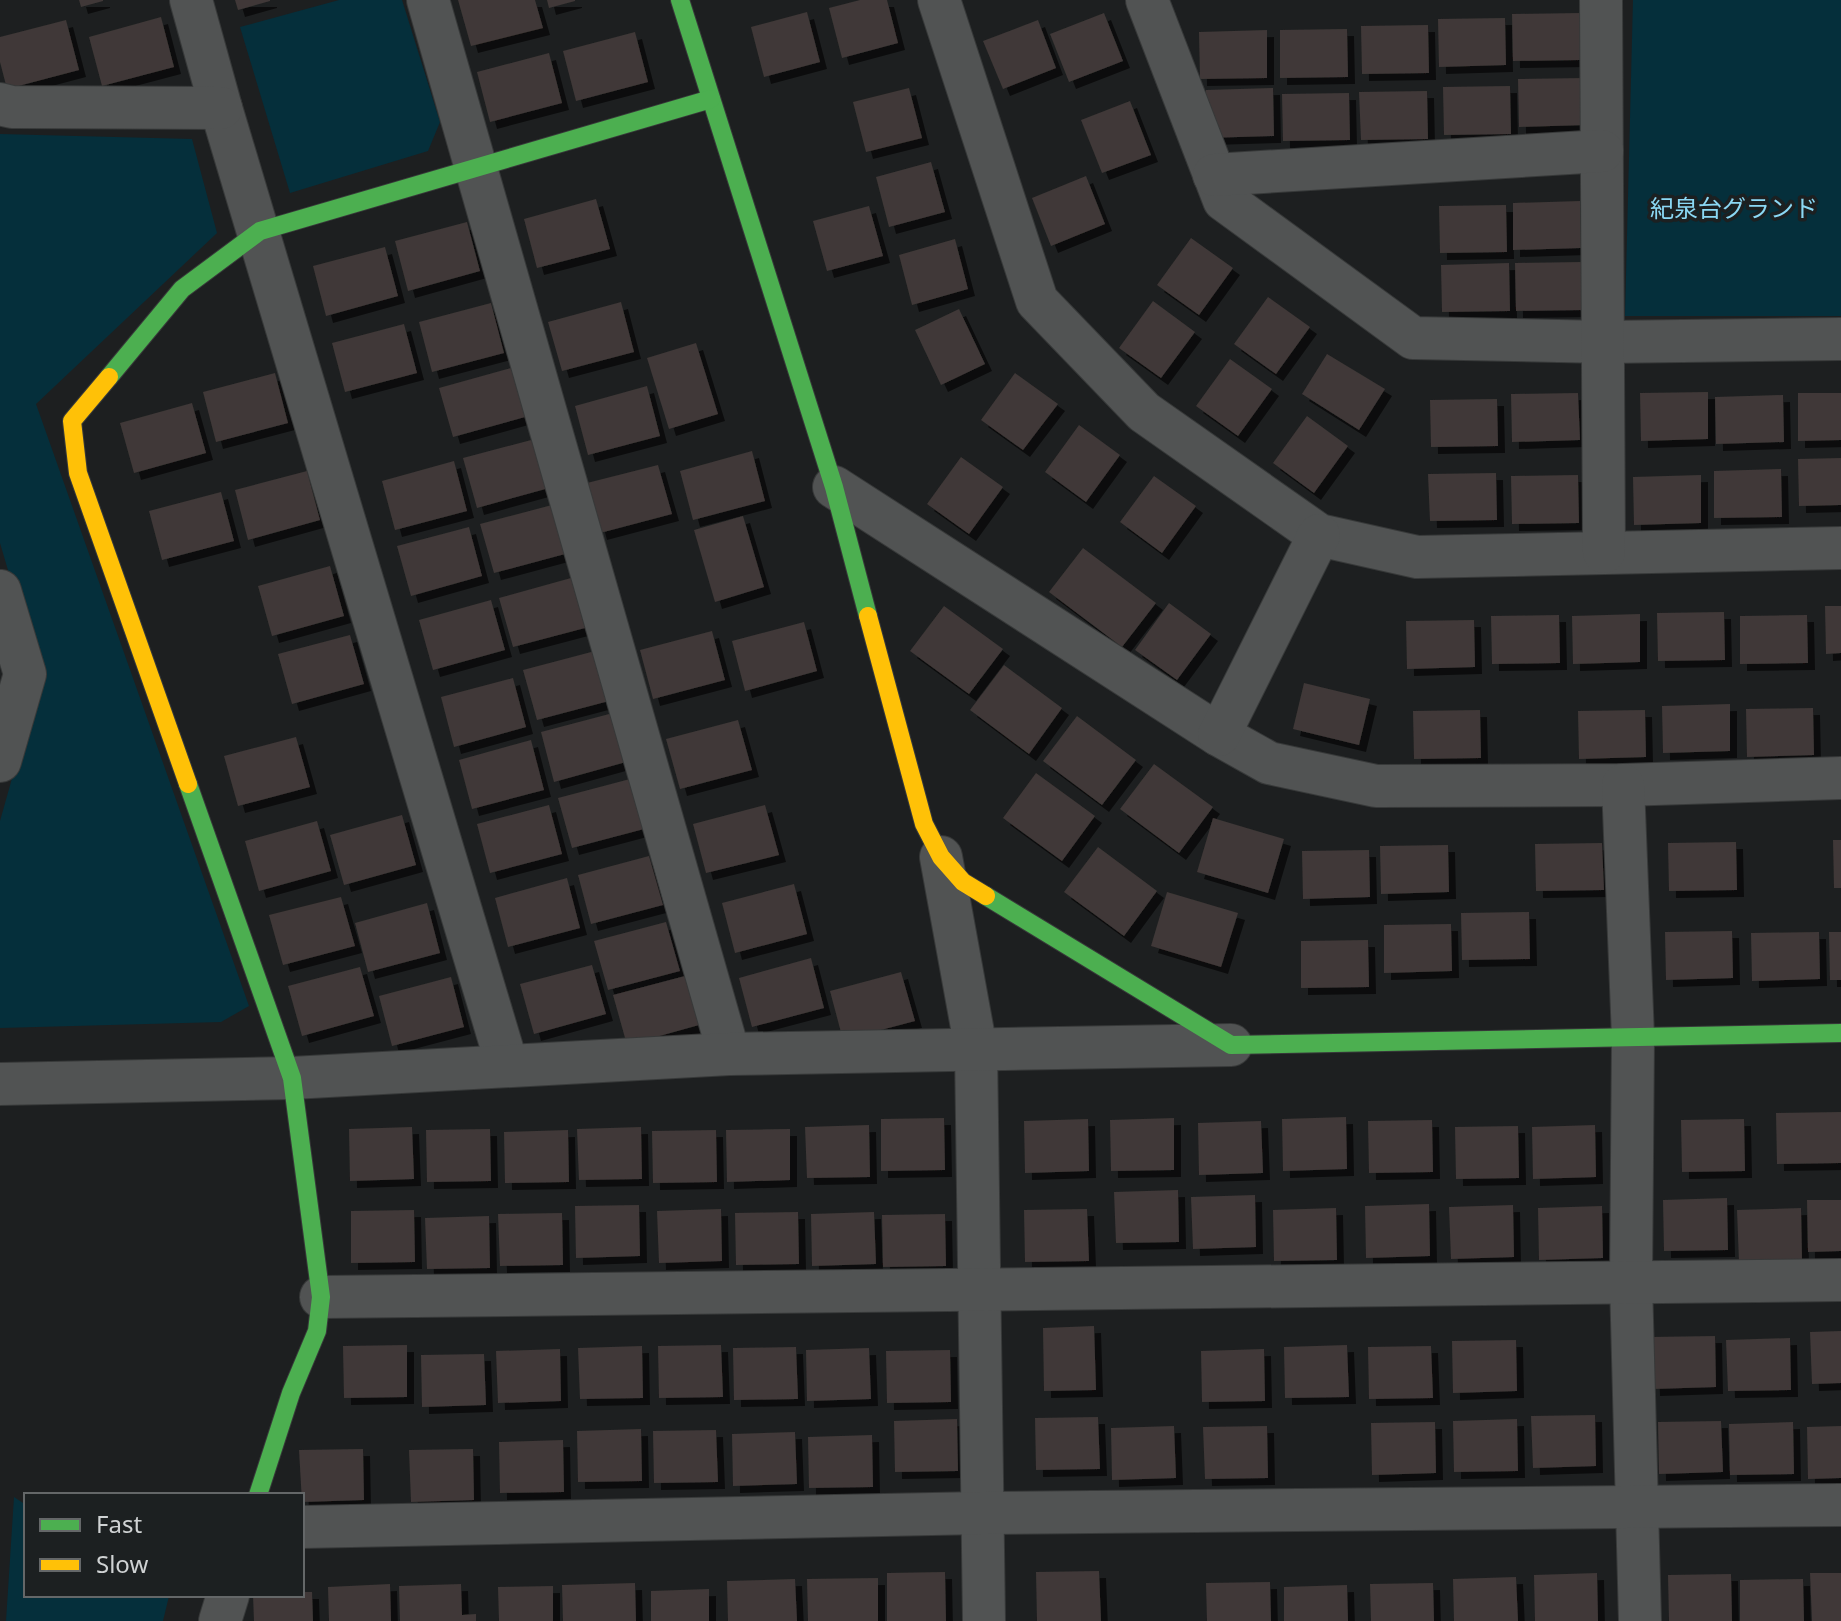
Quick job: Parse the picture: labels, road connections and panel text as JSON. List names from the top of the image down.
{
  "parks": ["紀泉台グランド"],
  "legend": ["Fast", "Slow"]
}
